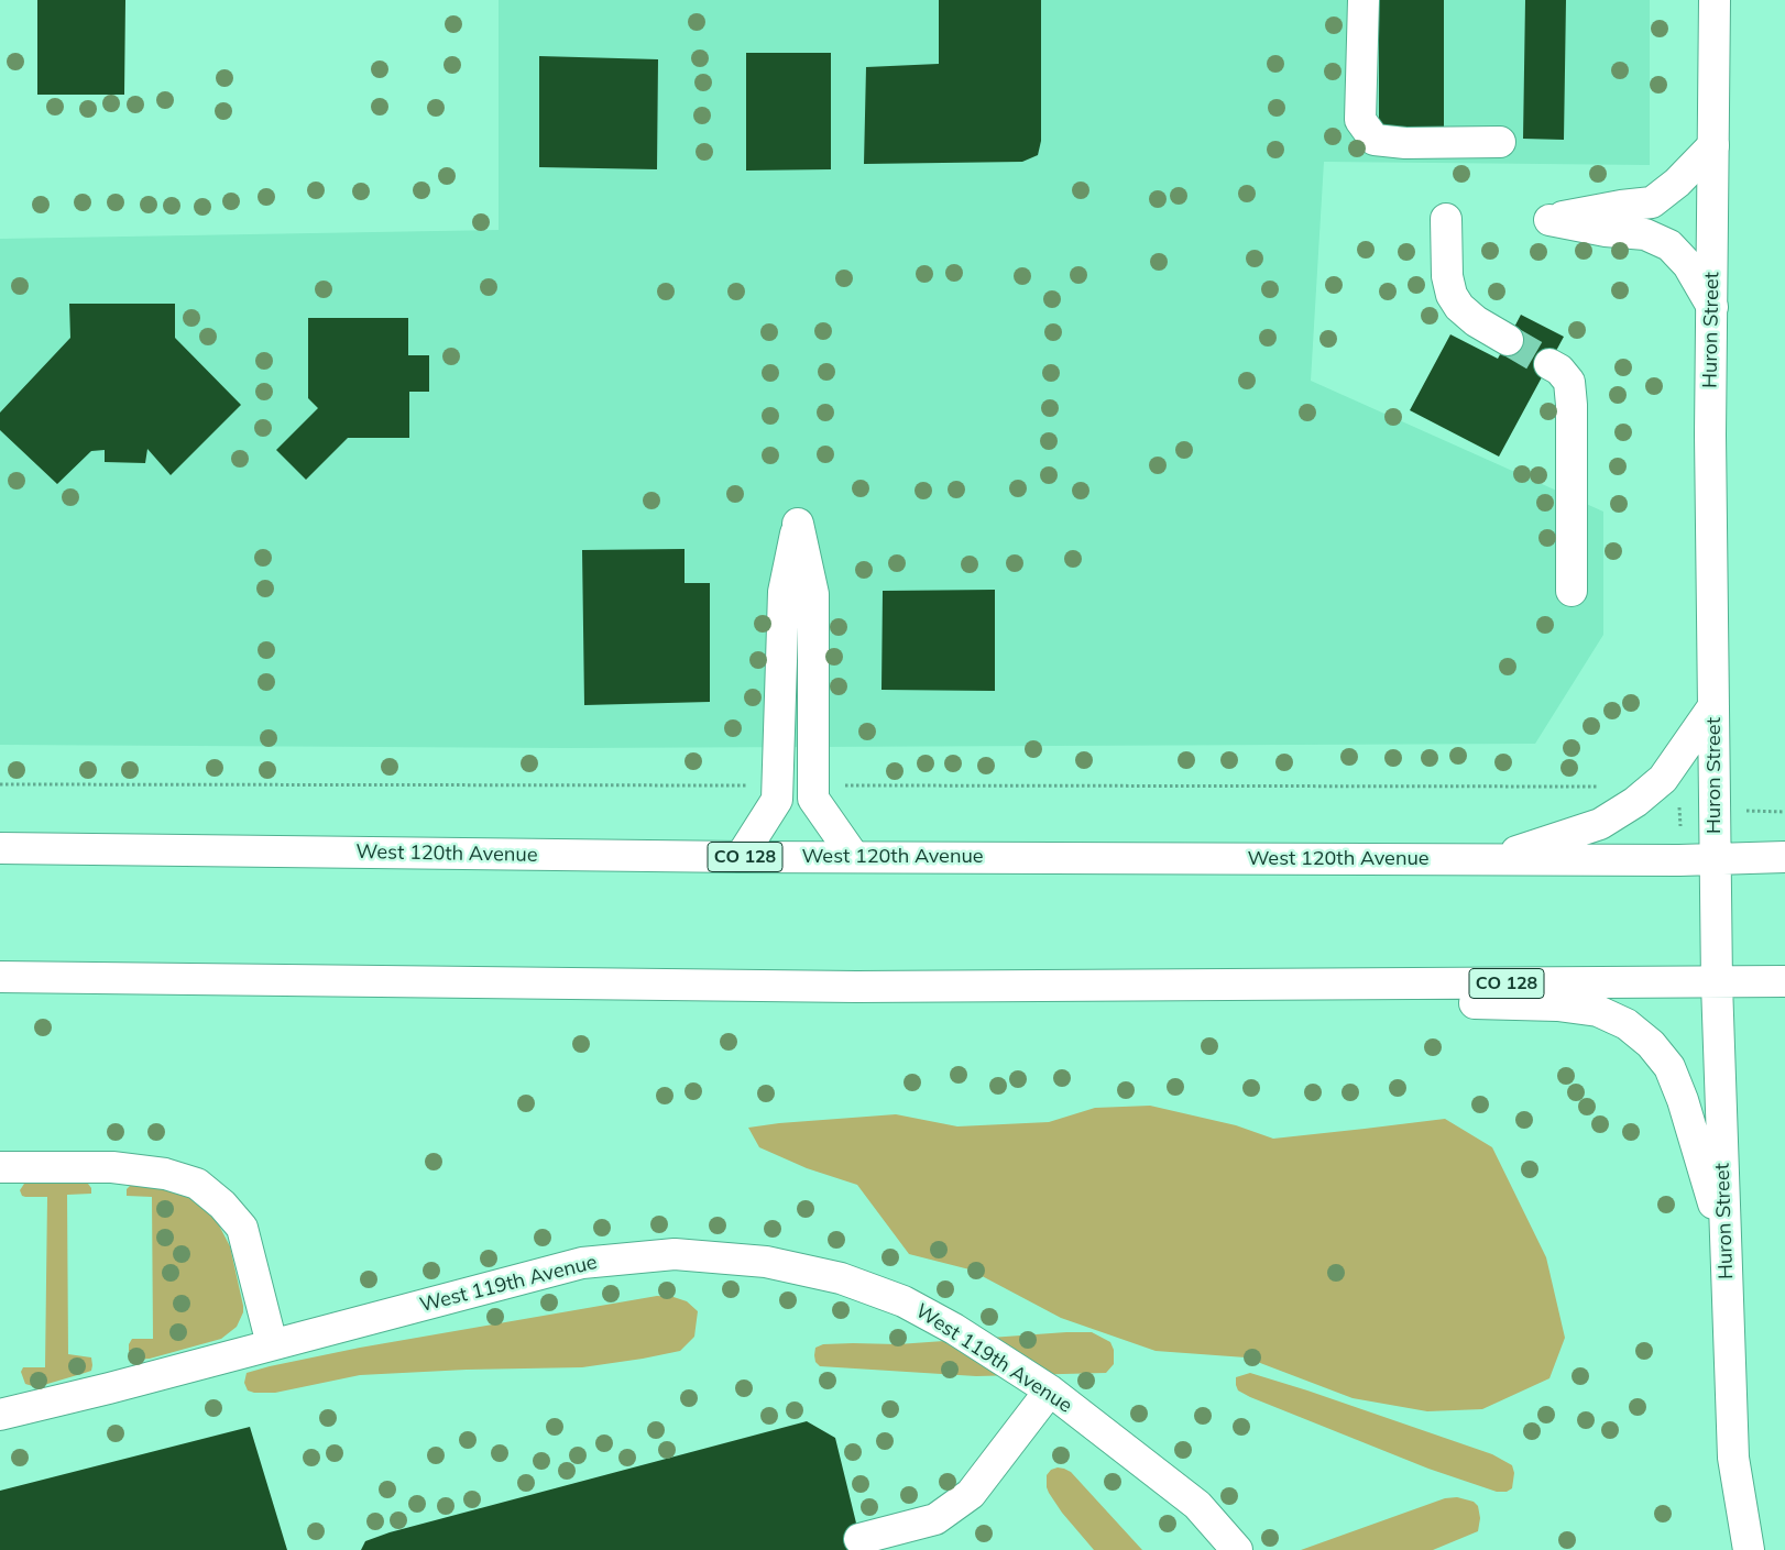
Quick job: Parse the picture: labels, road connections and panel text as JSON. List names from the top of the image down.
{
  "streets": {
    "main road": [
      "Huron Street",
      "West 120th Avenue",
      "CO 128",
      "West 119th Avenue"
    ]
  },
  "crossings": [
    ["Huron Street", "West 120th Avenue"],
    ["Huron Street", "CO 128"]
  ]
}
